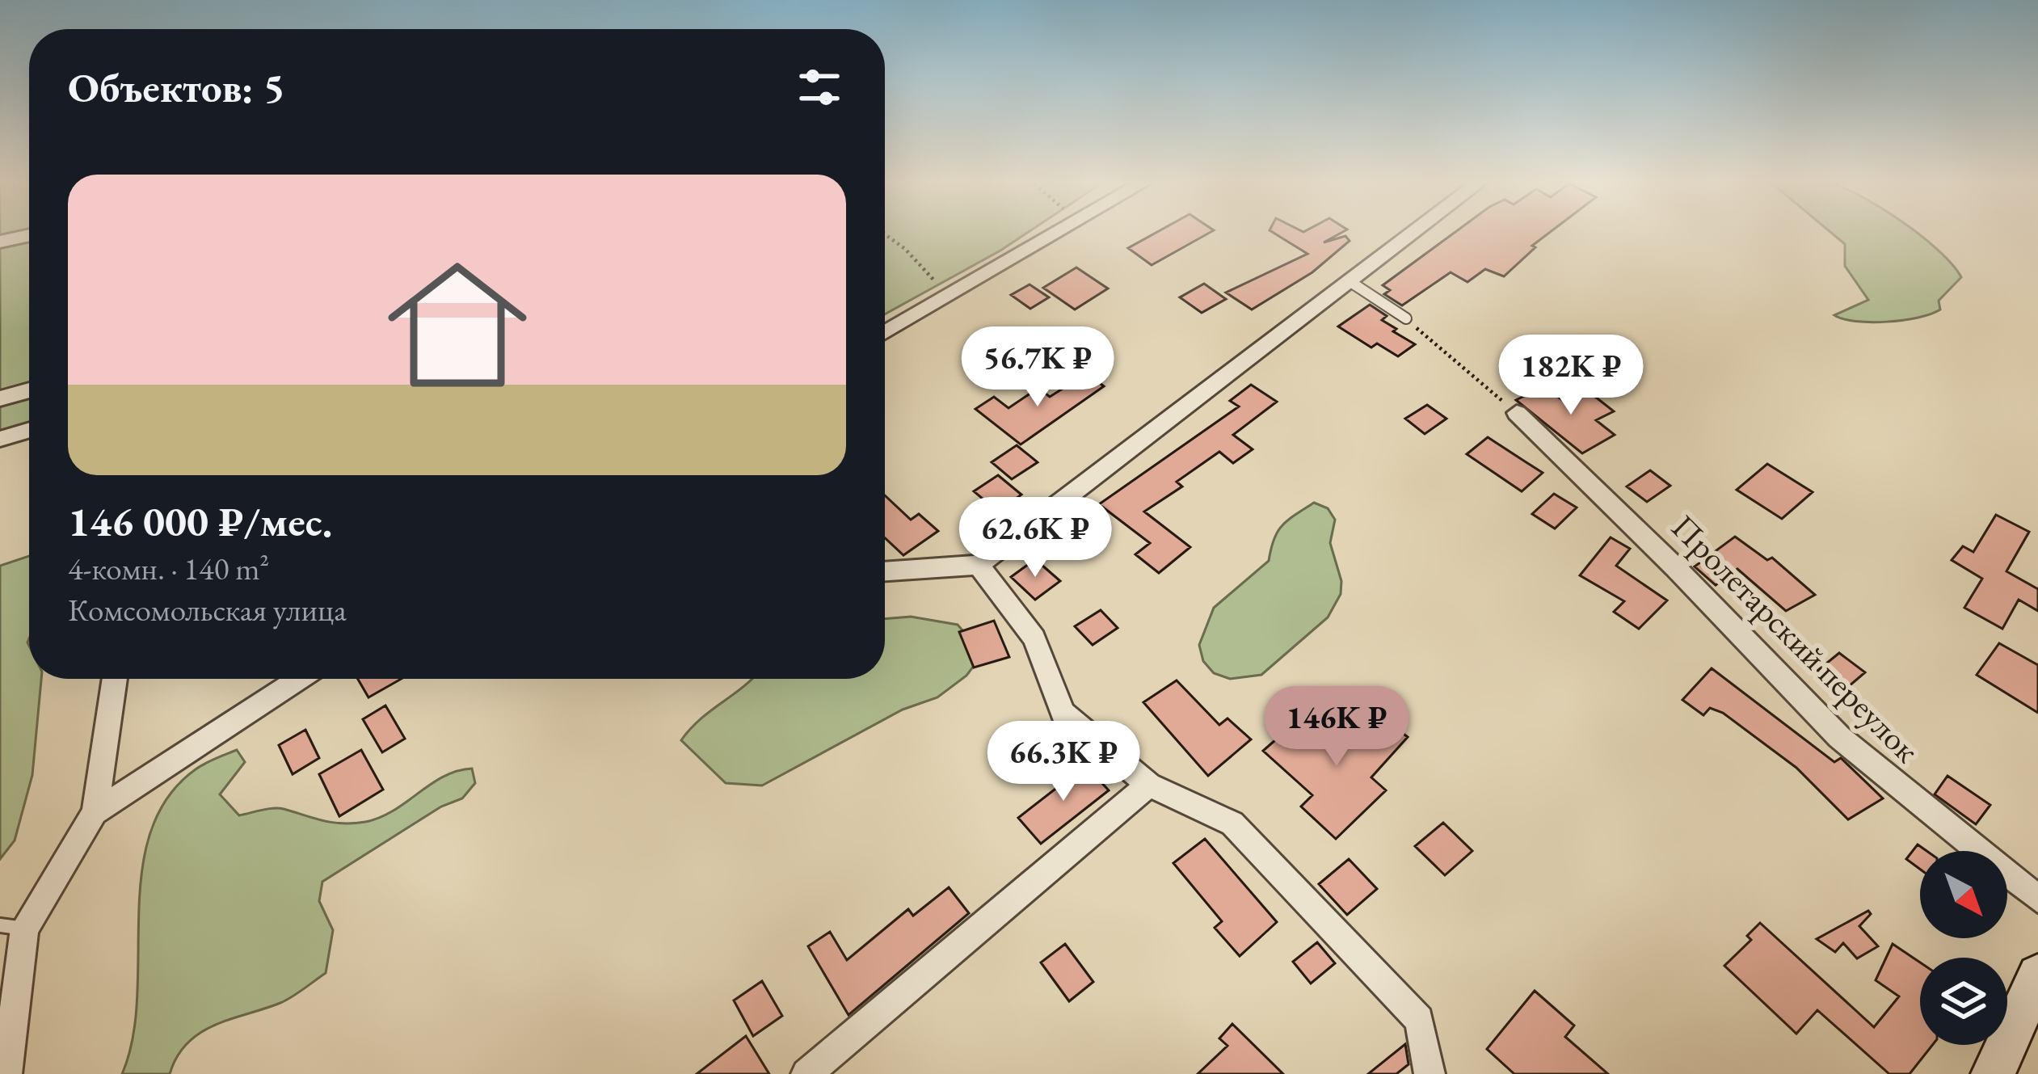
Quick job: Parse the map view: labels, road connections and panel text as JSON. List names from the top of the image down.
{
  "streets": {
    "street": ["Пролетарский переулок"]
  },
  "north": "bottom right",
  "page": {
    "heading": "Объектов: 5",
    "list": [
      {
        "name": "146 000 ₽/мес.",
        "note": "4-комн. · 140 m² · Комсомольская улица"
      }
    ],
    "price": [
      "56.7K ₽",
      "182K ₽",
      "62.6K ₽",
      "146K ₽",
      "66.3K ₽"
    ]
  }
}
